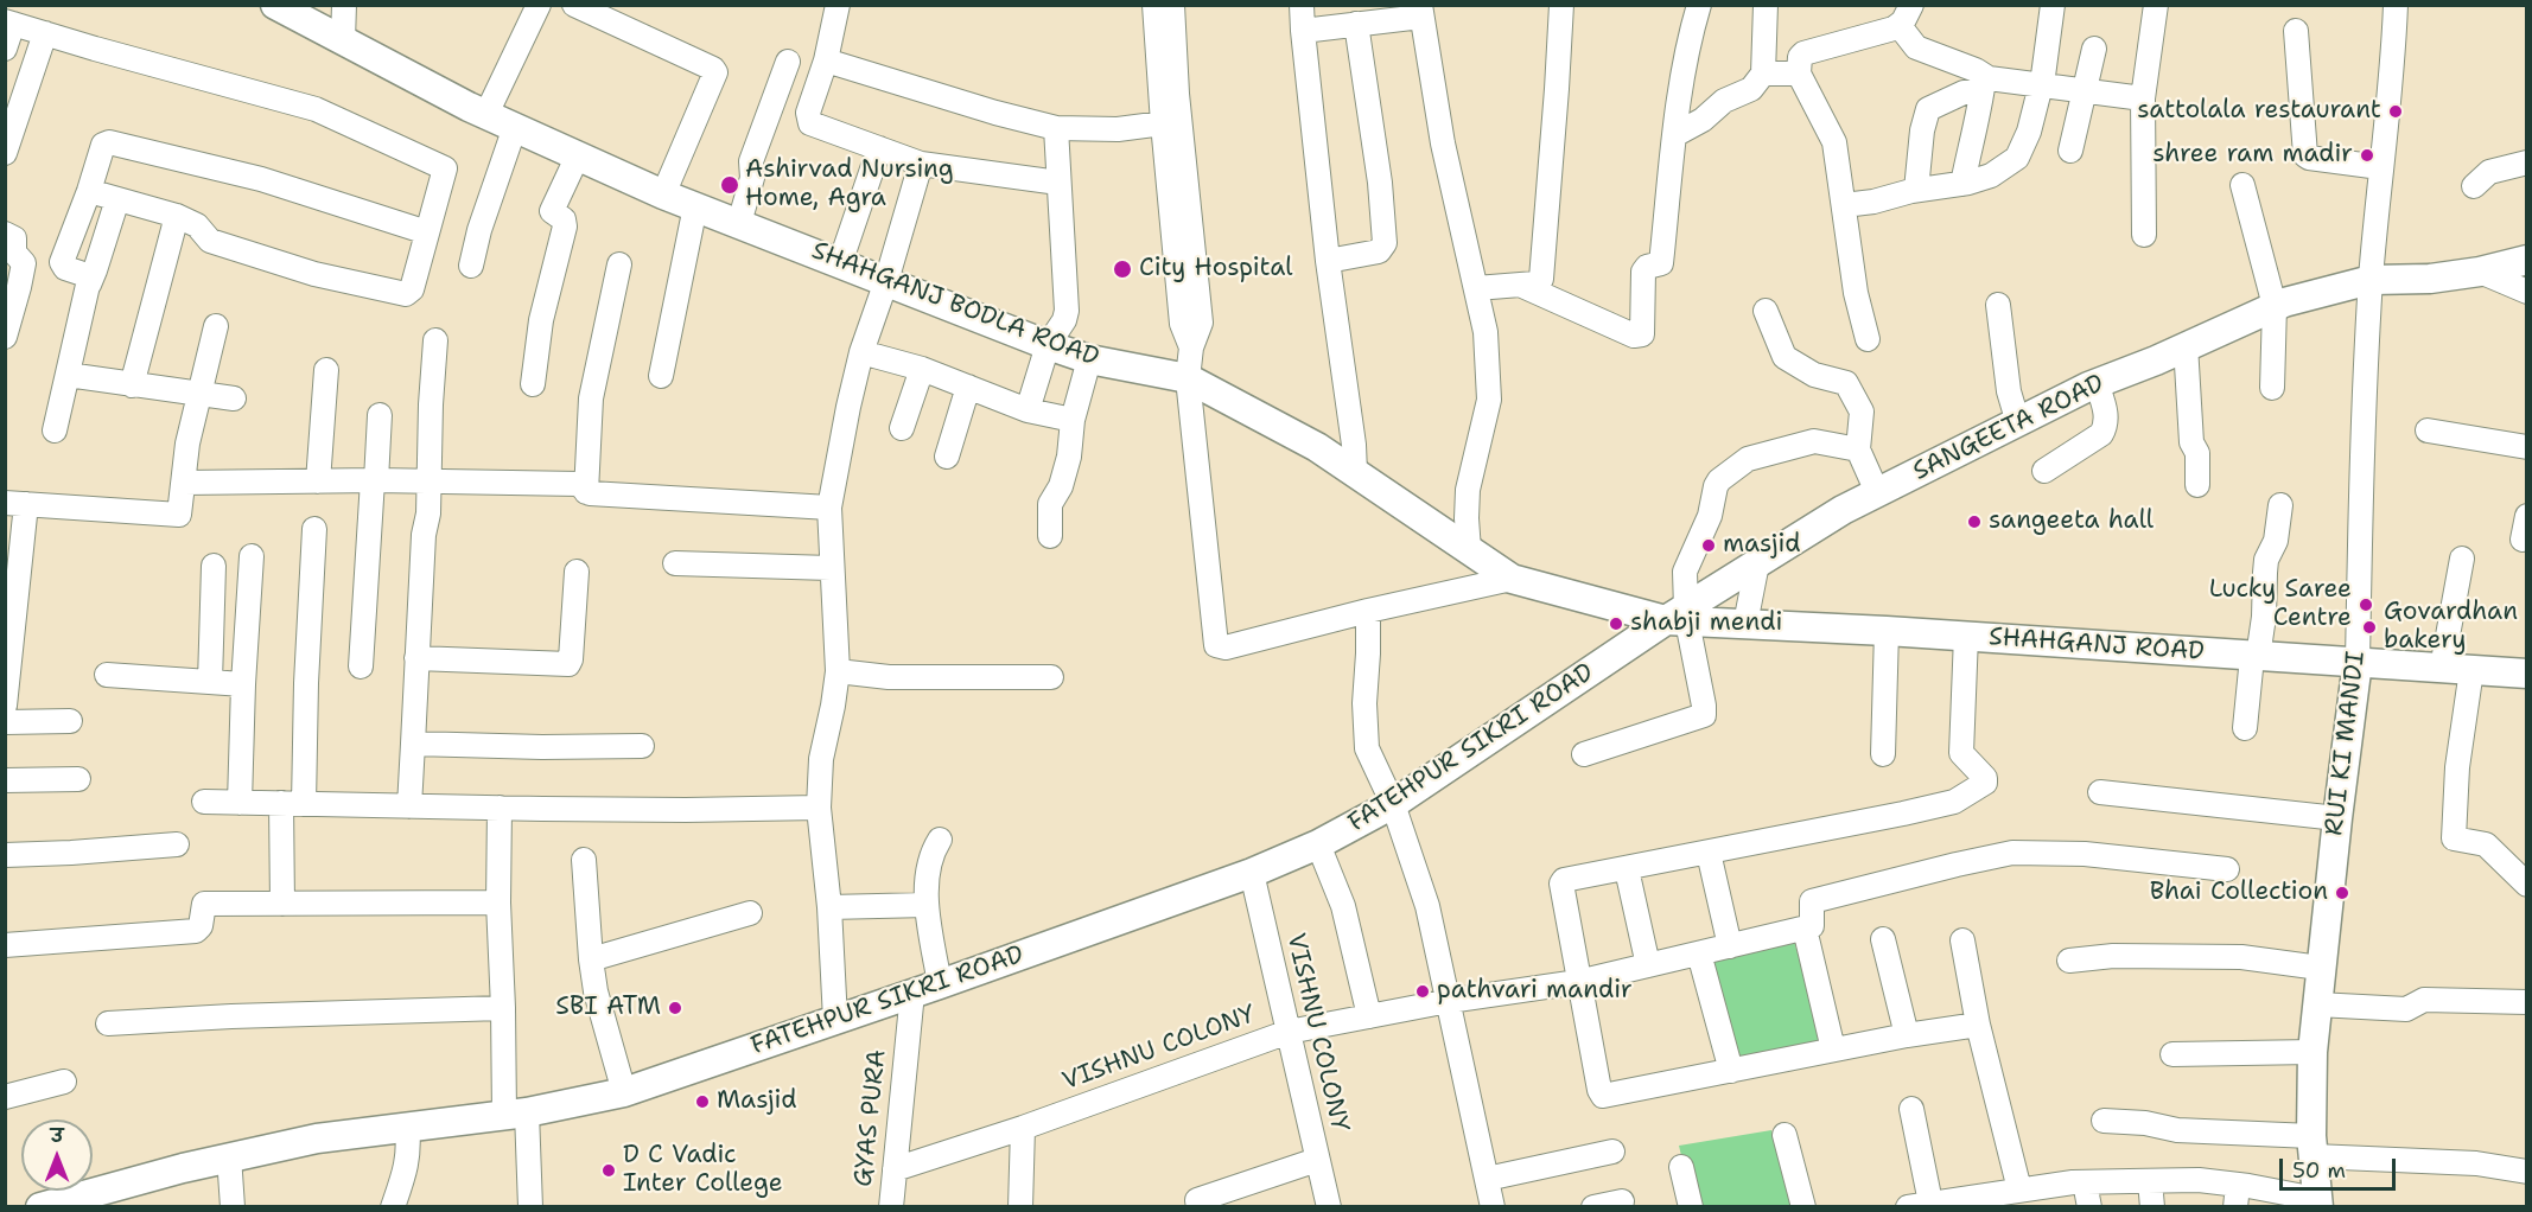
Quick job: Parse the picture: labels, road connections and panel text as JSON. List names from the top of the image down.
{
  "streets": {
    "main road": [
      "SHAHGANJ BODLA ROAD",
      "SANGEETA ROAD",
      "SHAHGANJ ROAD",
      "RUI KI MANDI",
      "FATEHPUR SIKRI ROAD"
    ],
    "street": ["VISHNU COLONY", "GYAS PURA"]
  },
  "crossings": [
    ["SHAHGANJ BODLA ROAD", "SANGEETA ROAD"],
    ["SHAHGANJ BODLA ROAD", "SHAHGANJ ROAD"],
    ["SHAHGANJ BODLA ROAD", "FATEHPUR SIKRI ROAD"],
    ["SANGEETA ROAD", "SHAHGANJ ROAD"],
    ["SANGEETA ROAD", "RUI KI MANDI"],
    ["SANGEETA ROAD", "FATEHPUR SIKRI ROAD"],
    ["SHAHGANJ ROAD", "RUI KI MANDI"],
    ["SHAHGANJ ROAD", "FATEHPUR SIKRI ROAD"],
    ["FATEHPUR SIKRI ROAD", "VISHNU COLONY"],
    ["FATEHPUR SIKRI ROAD", "GYAS PURA"],
    ["VISHNU COLONY", "GYAS PURA"]
  ],
  "places": [
    "sattolala restaurant",
    "shree ram madir",
    "Ashirvad Nursing Home, Agra",
    "City Hospital",
    "sangeeta hall",
    "masjid",
    "Lucky Saree Centre",
    "shabji mendi",
    "Govardhan bakery",
    "Bhai Collection",
    "pathvari mandir",
    "SBI ATM",
    "Masjid",
    "D C Vadic Inter College"
  ],
  "scale_bar": "50 m",
  "north": "top"
}
